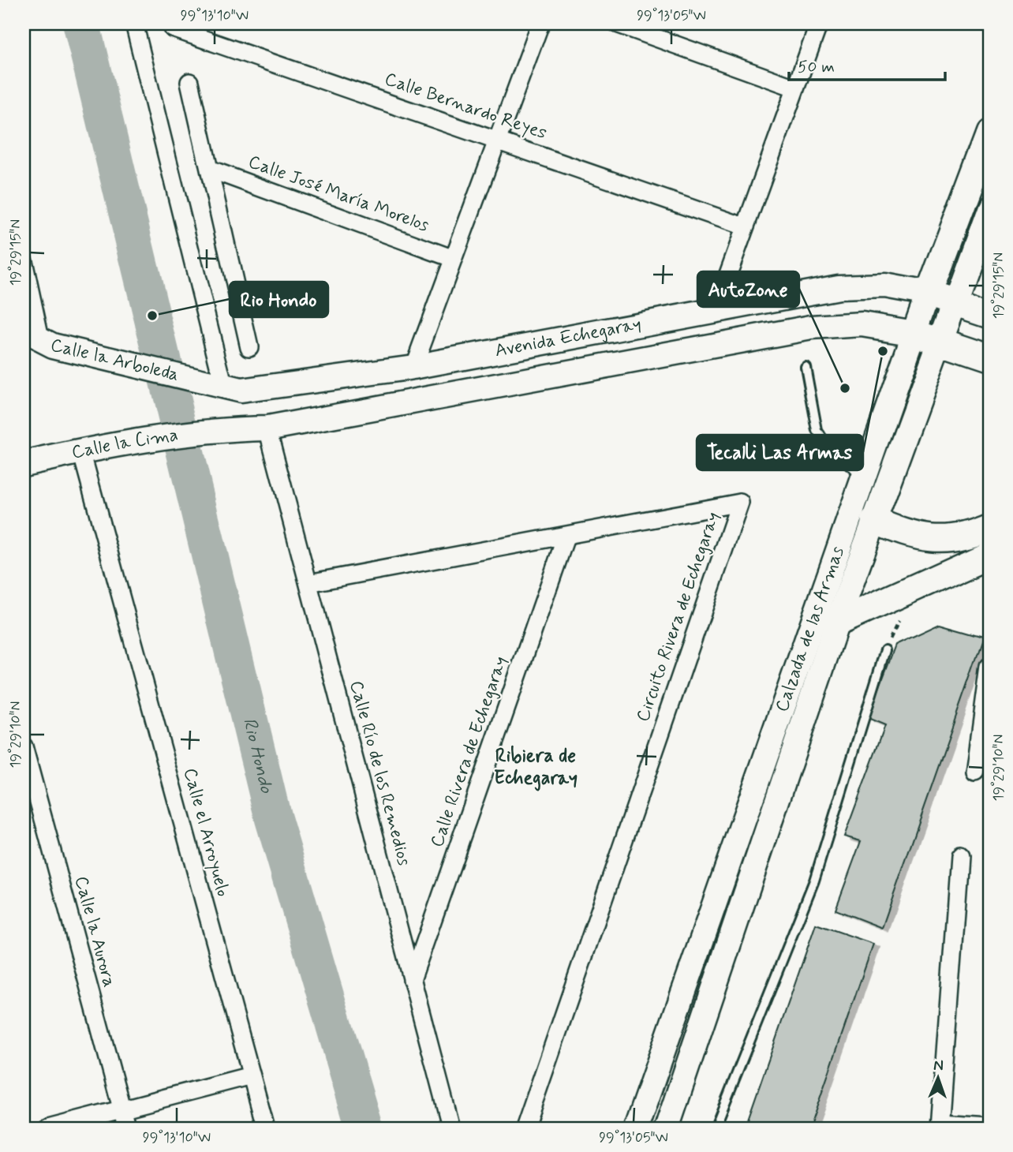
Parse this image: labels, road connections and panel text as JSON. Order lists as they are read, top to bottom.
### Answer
{
  "streets": {
    "main road": [
      "Avenida Echegaray",
      "Calle la Arboleda",
      "Calle la Cima",
      "Calzada de las Armas"
    ],
    "street": [
      "Calle Bernardo Reyes",
      "Calle José María Morelos",
      "Circuito Rivera de Echegaray",
      "Calle Rivera de Echegaray",
      "Calle Río de los Remedios",
      "Calle el Arroyuelo",
      "Calle la Aurora"
    ]
  },
  "crossings": [
    ["Avenida Echegaray", "Calle la Arboleda"],
    ["Avenida Echegaray", "Calle la Cima"],
    ["Avenida Echegaray", "Calzada de las Armas"],
    ["Avenida Echegaray", "Calle Río de los Remedios"],
    ["Calle la Cima", "Calle el Arroyuelo"],
    ["Circuito Rivera de Echegaray", "Calle Rivera de Echegaray"],
    ["Circuito Rivera de Echegaray", "Calle Río de los Remedios"],
    ["Calle Rivera de Echegaray", "Calle Río de los Remedios"]
  ],
  "districts": ["Ribiera de Echegaray"],
  "water": ["Rio Hondo"],
  "places": ["Rio Hondo", "Tecalli Las Armas", "AutoZone"],
  "scale_bar": "50 m",
  "north": "top",
  "coordinates": [
    "99°13'10\"W",
    "99°13'05\"W",
    "19°29'15\"N",
    "19°29'10\"N"
  ]
}
